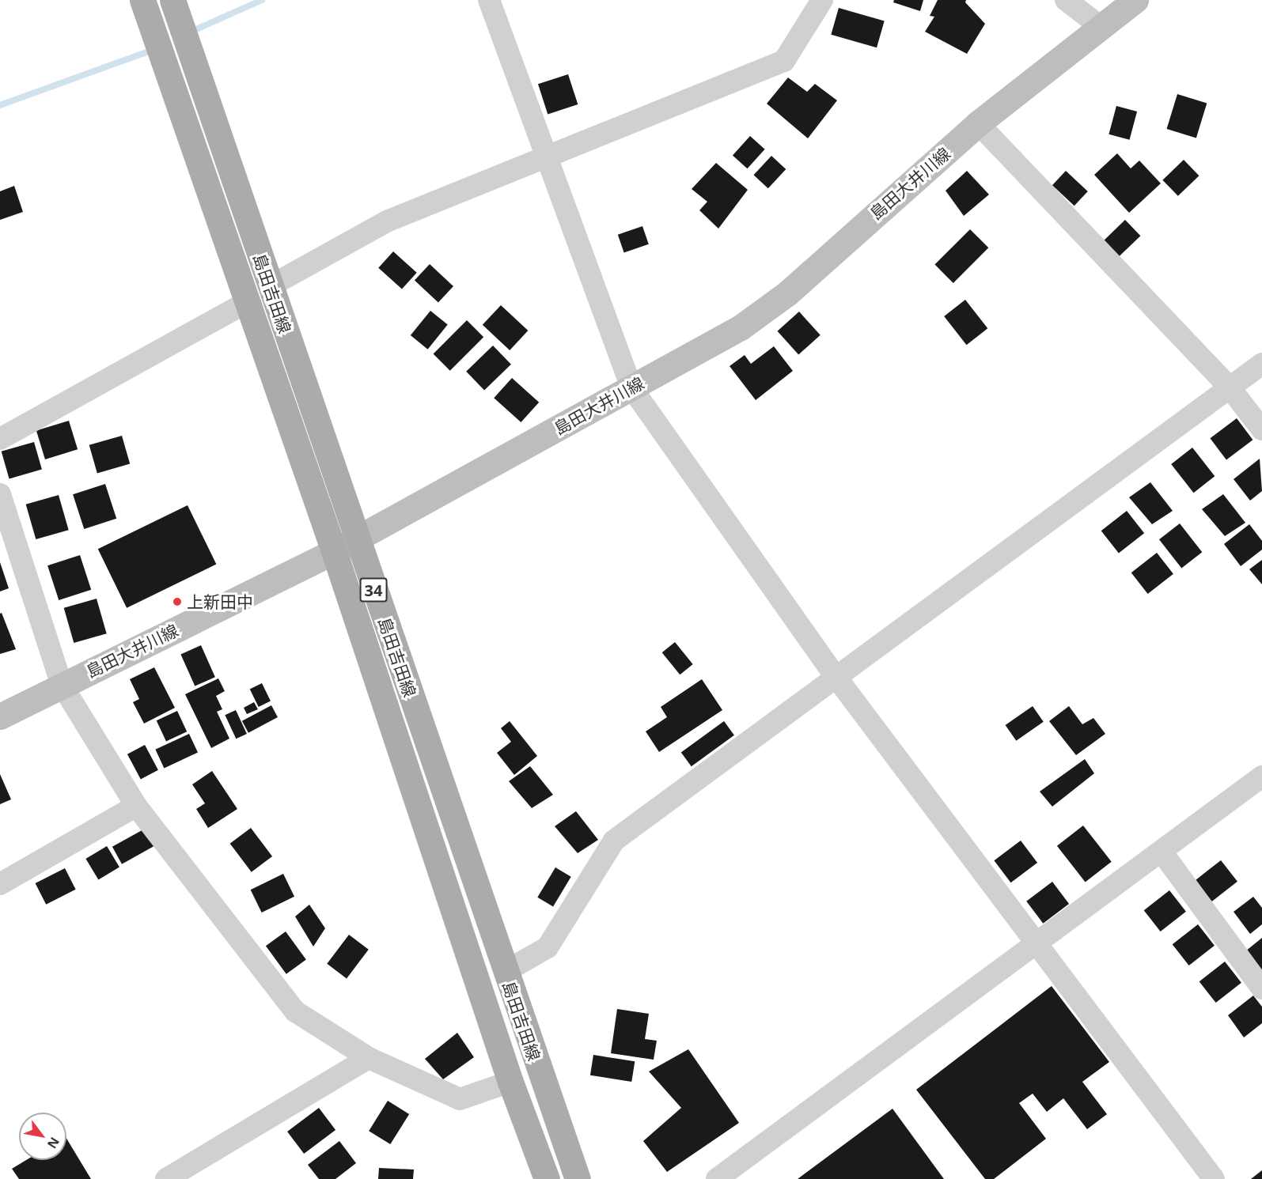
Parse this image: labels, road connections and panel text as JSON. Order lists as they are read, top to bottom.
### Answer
{
  "streets": {
    "main road": ["島田大井川線", "島田吉田線", "34"]
  },
  "crossings": [
    ["島田大井川線", "島田吉田線"]
  ],
  "places": ["上新田中"],
  "north": "bottom right"
}
